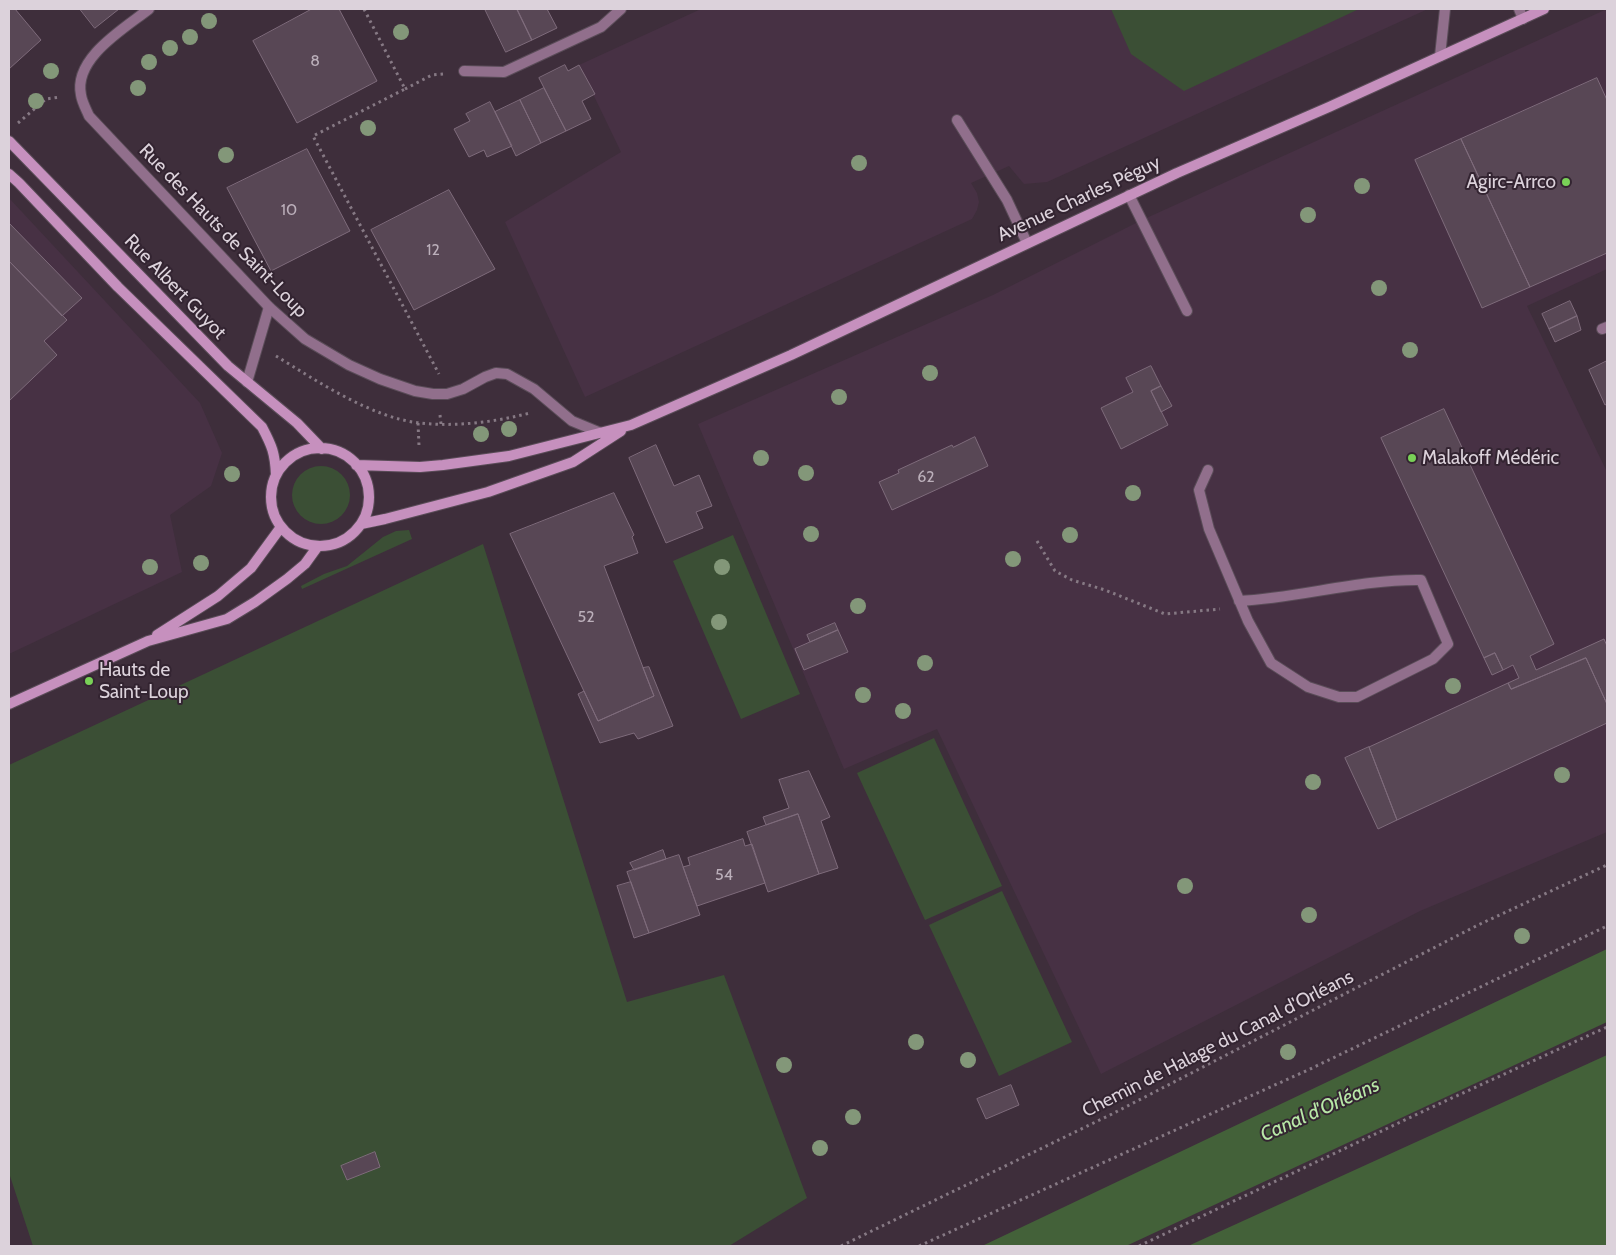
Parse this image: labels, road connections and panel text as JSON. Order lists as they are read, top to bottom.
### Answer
{
  "streets": {
    "main road": ["Avenue Charles Péguy", "Rue Albert Guyot"],
    "street": ["Rue des Hauts de Saint-Loup"],
    "path": ["Chemin de Halage du Canal d'Orléans"]
  },
  "crossings": [
    ["Avenue Charles Péguy", "Rue des Hauts de Saint-Loup"],
    ["Avenue Charles Péguy", "Rue Albert Guyot"]
  ],
  "water": ["Canal d'Orléans"],
  "places": ["Agirc-Arrco", "Malakoff Médéric", "Hauts de Saint-Loup"],
  "house_numbers": [
    "8",
    "10",
    "12",
    "62",
    "52",
    "54"
  ]
}
